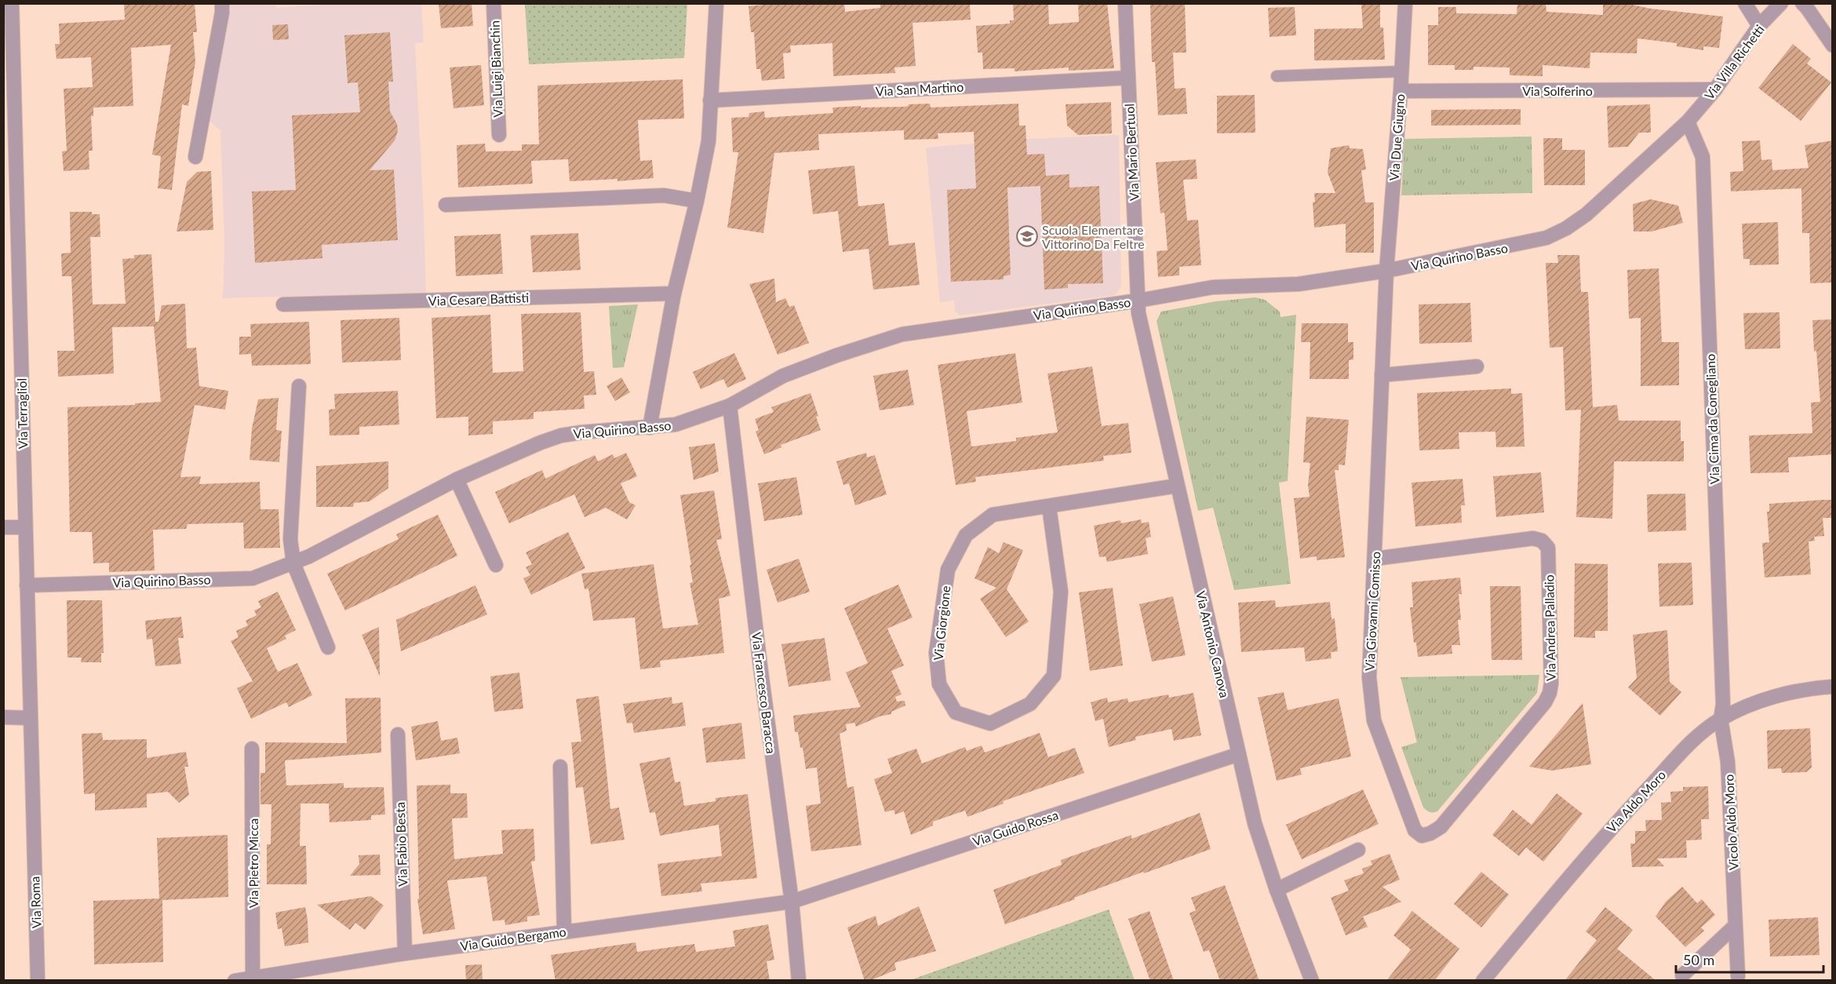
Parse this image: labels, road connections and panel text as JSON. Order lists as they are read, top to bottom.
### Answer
{
  "streets": {
    "street": [
      "Via Villa Richetti",
      "Via Luigi Bianchin",
      "Via San Martino",
      "Via Solferino",
      "Via Due Giugno",
      "Via Mario Bertuol",
      "Via Quirino Basso",
      "Via Cesare Battisti",
      "Via Terragliol",
      "Via Cima da Conegliano",
      "Via Giovanni Comisso",
      "Via Giorgione",
      "Via Andrea Palladio",
      "Via Antonio Canova",
      "Via Francesco Baracca",
      "Via Aldo Moro",
      "Vicolo Aldo Moro",
      "Via Guido Rossa",
      "Via Fabio Besta",
      "Via Pietro Micca",
      "Via Roma",
      "Via Guido Bergamo"
    ]
  },
  "crossings": [
    ["Via Villa Richetti", "Via Solferino"],
    ["Via Villa Richetti", "Via Quirino Basso"],
    ["Via Villa Richetti", "Via Cima da Conegliano"],
    ["Via San Martino", "Via Mario Bertuol"],
    ["Via Solferino", "Via Due Giugno"],
    ["Via Due Giugno", "Via Quirino Basso"],
    ["Via Due Giugno", "Via Giovanni Comisso"],
    ["Via Mario Bertuol", "Via Quirino Basso"],
    ["Via Mario Bertuol", "Via Antonio Canova"],
    ["Via Quirino Basso", "Via Terragliol"],
    ["Via Quirino Basso", "Via Cima da Conegliano"],
    ["Via Quirino Basso", "Via Giovanni Comisso"],
    ["Via Quirino Basso", "Via Antonio Canova"],
    ["Via Quirino Basso", "Via Francesco Baracca"],
    ["Via Terragliol", "Via Roma"],
    ["Via Cima da Conegliano", "Via Aldo Moro"],
    ["Via Cima da Conegliano", "Vicolo Aldo Moro"],
    ["Via Giovanni Comisso", "Via Andrea Palladio"],
    ["Via Giorgione", "Via Antonio Canova"],
    ["Via Antonio Canova", "Via Guido Rossa"],
    ["Via Francesco Baracca", "Via Guido Rossa"],
    ["Via Francesco Baracca", "Via Guido Bergamo"],
    ["Via Aldo Moro", "Vicolo Aldo Moro"],
    ["Via Guido Rossa", "Via Guido Bergamo"],
    ["Via Fabio Besta", "Via Guido Bergamo"],
    ["Via Pietro Micca", "Via Guido Bergamo"]
  ],
  "places": {
    "school or university": ["Scuola Elementare Vittorino Da Feltre"]
  },
  "scale_bar": "50 m"
}
